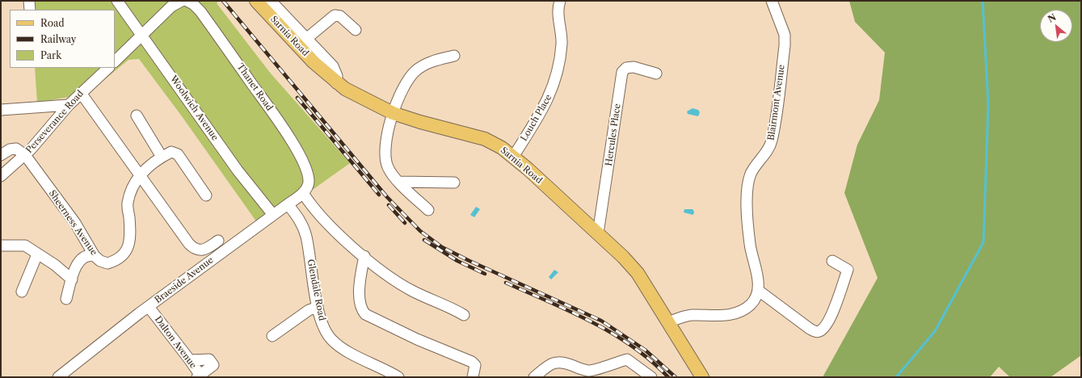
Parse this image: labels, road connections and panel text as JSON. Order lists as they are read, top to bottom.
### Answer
{
  "streets": {
    "main road": ["Sarnia Road"],
    "street": [
      "Thanet Road",
      "Blairmont Avenue",
      "Woolwich Avenue",
      "Louch Place",
      "Perseverance Road",
      "Hercules Place",
      "Sheerness Avenue",
      "Braeside Avenue",
      "Glendale Road",
      "Dalton Avenue"
    ]
  },
  "crossings": [
    ["Sarnia Road", "Louch Place"],
    ["Sarnia Road", "Hercules Place"],
    ["Thanet Road", "Braeside Avenue"],
    ["Woolwich Avenue", "Braeside Avenue"],
    ["Perseverance Road", "Sheerness Avenue"],
    ["Braeside Avenue", "Glendale Road"],
    ["Braeside Avenue", "Dalton Avenue"]
  ],
  "legend": ["Road", "Railway", "Park"],
  "north": "top left"
}
